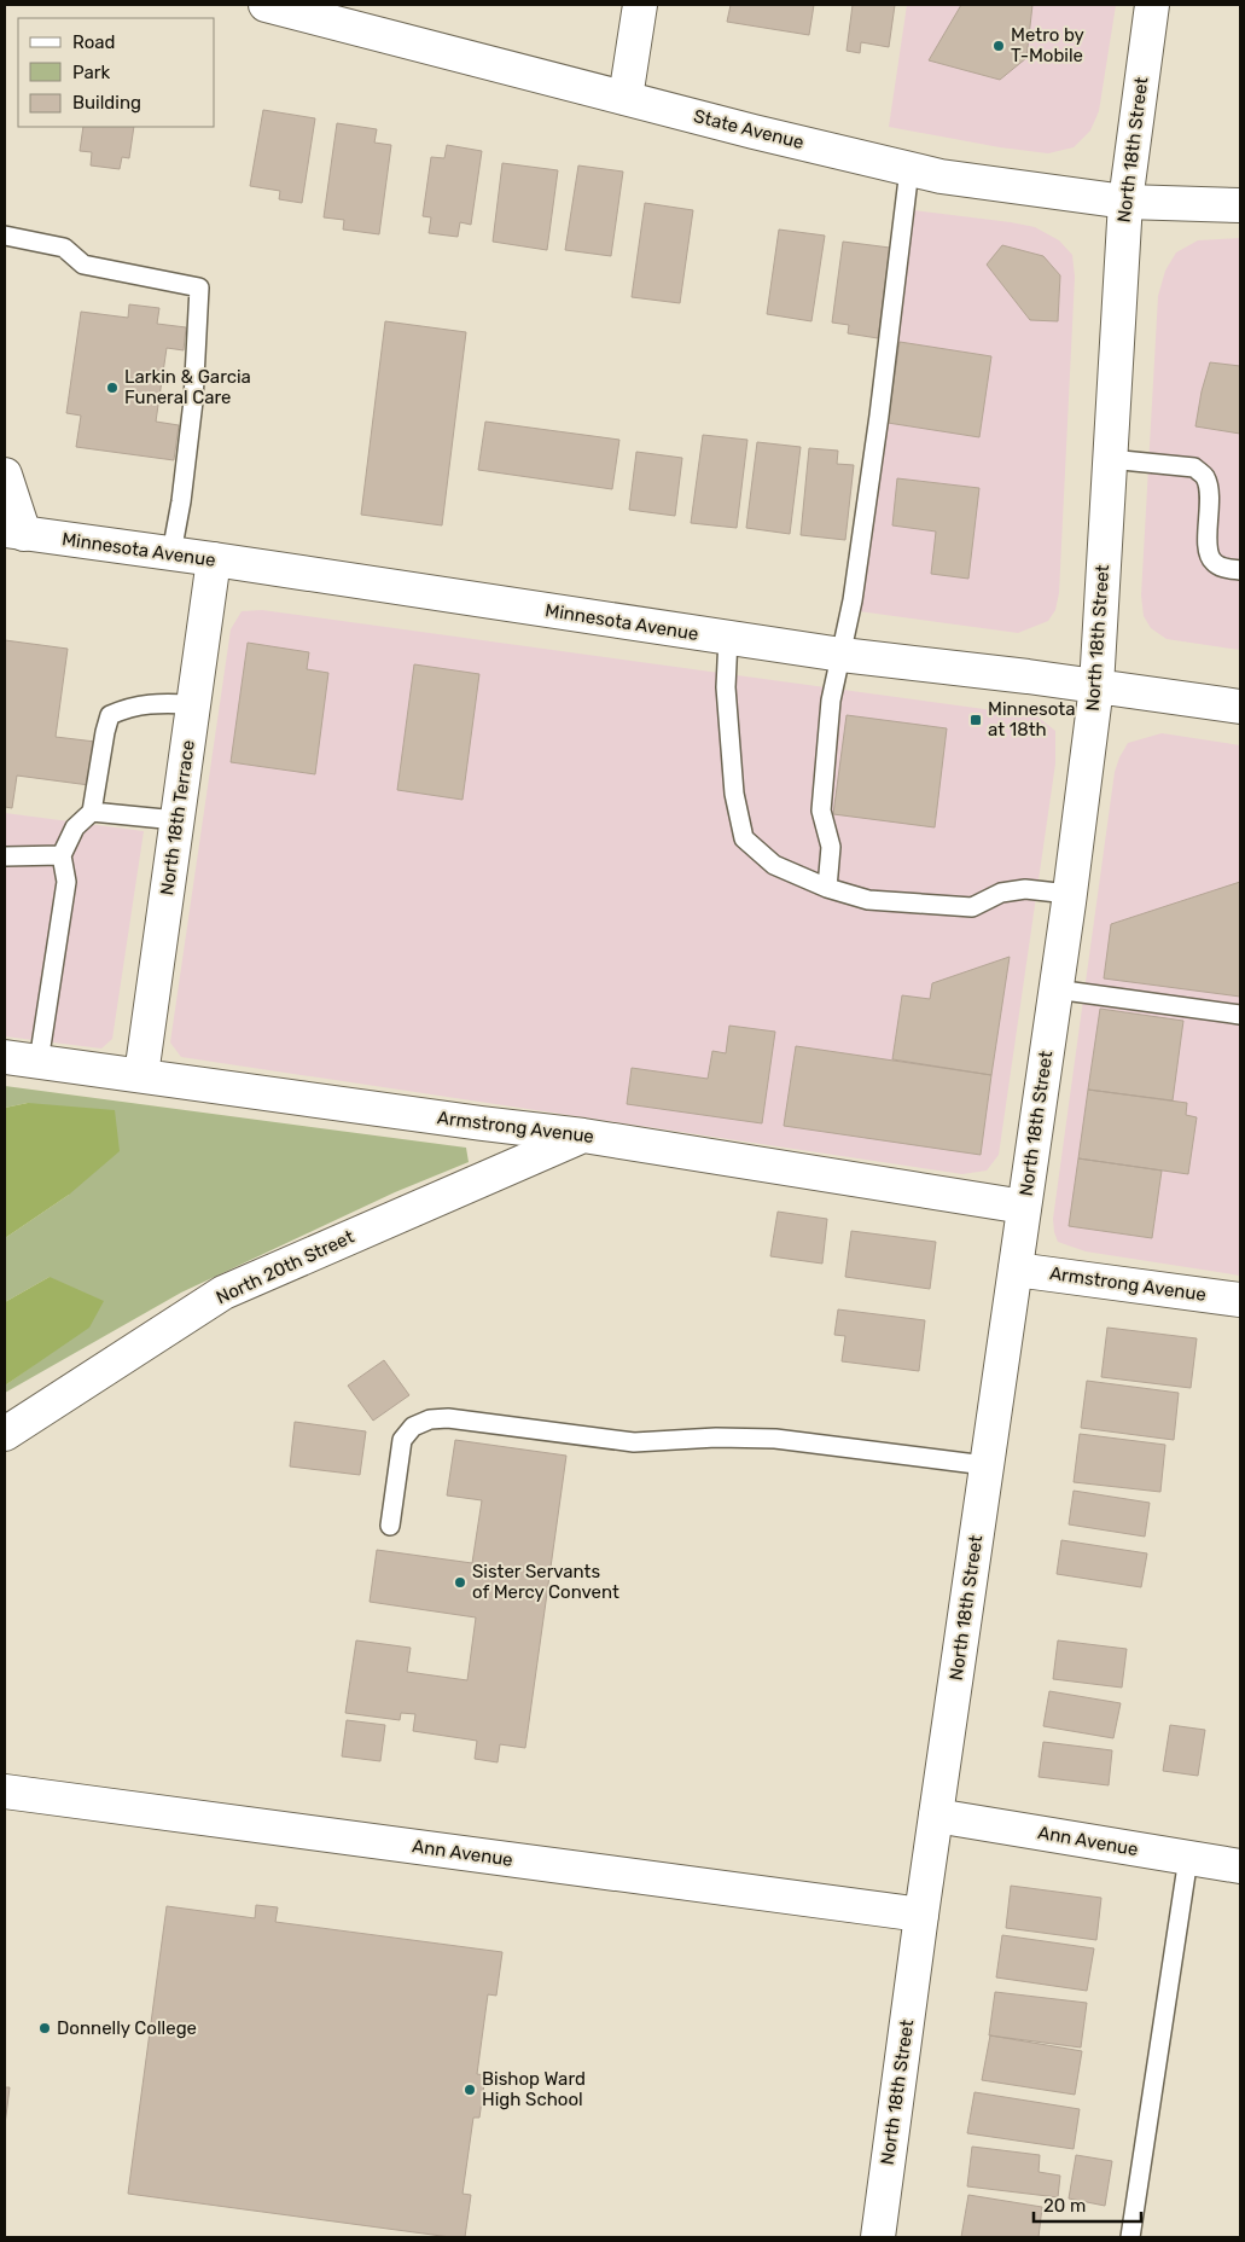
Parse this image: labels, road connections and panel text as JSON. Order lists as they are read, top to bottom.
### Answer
{
  "streets": {
    "main road": [
      "State Avenue",
      "North 18th Street",
      "Minnesota Avenue",
      "North 18th Terrace",
      "Armstrong Avenue",
      "North 20th Street",
      "Ann Avenue"
    ]
  },
  "crossings": [
    ["State Avenue", "North 18th Street"],
    ["North 18th Street", "Minnesota Avenue"],
    ["North 18th Street", "Armstrong Avenue"],
    ["North 18th Street", "Ann Avenue"],
    ["Minnesota Avenue", "North 18th Terrace"],
    ["North 18th Terrace", "Armstrong Avenue"],
    ["Armstrong Avenue", "North 20th Street"]
  ],
  "places": {
    "other": [
      "Metro by T-Mobile",
      "Larkin & Garcia Funeral Care",
      "Sister Servants of Mercy Convent",
      "Donnelly College",
      "Bishop Ward High School"
    ],
    "transit": ["Minnesota at 18th"]
  },
  "legend": ["Road", "Park", "Building"],
  "scale_bar": "20 m"
}
